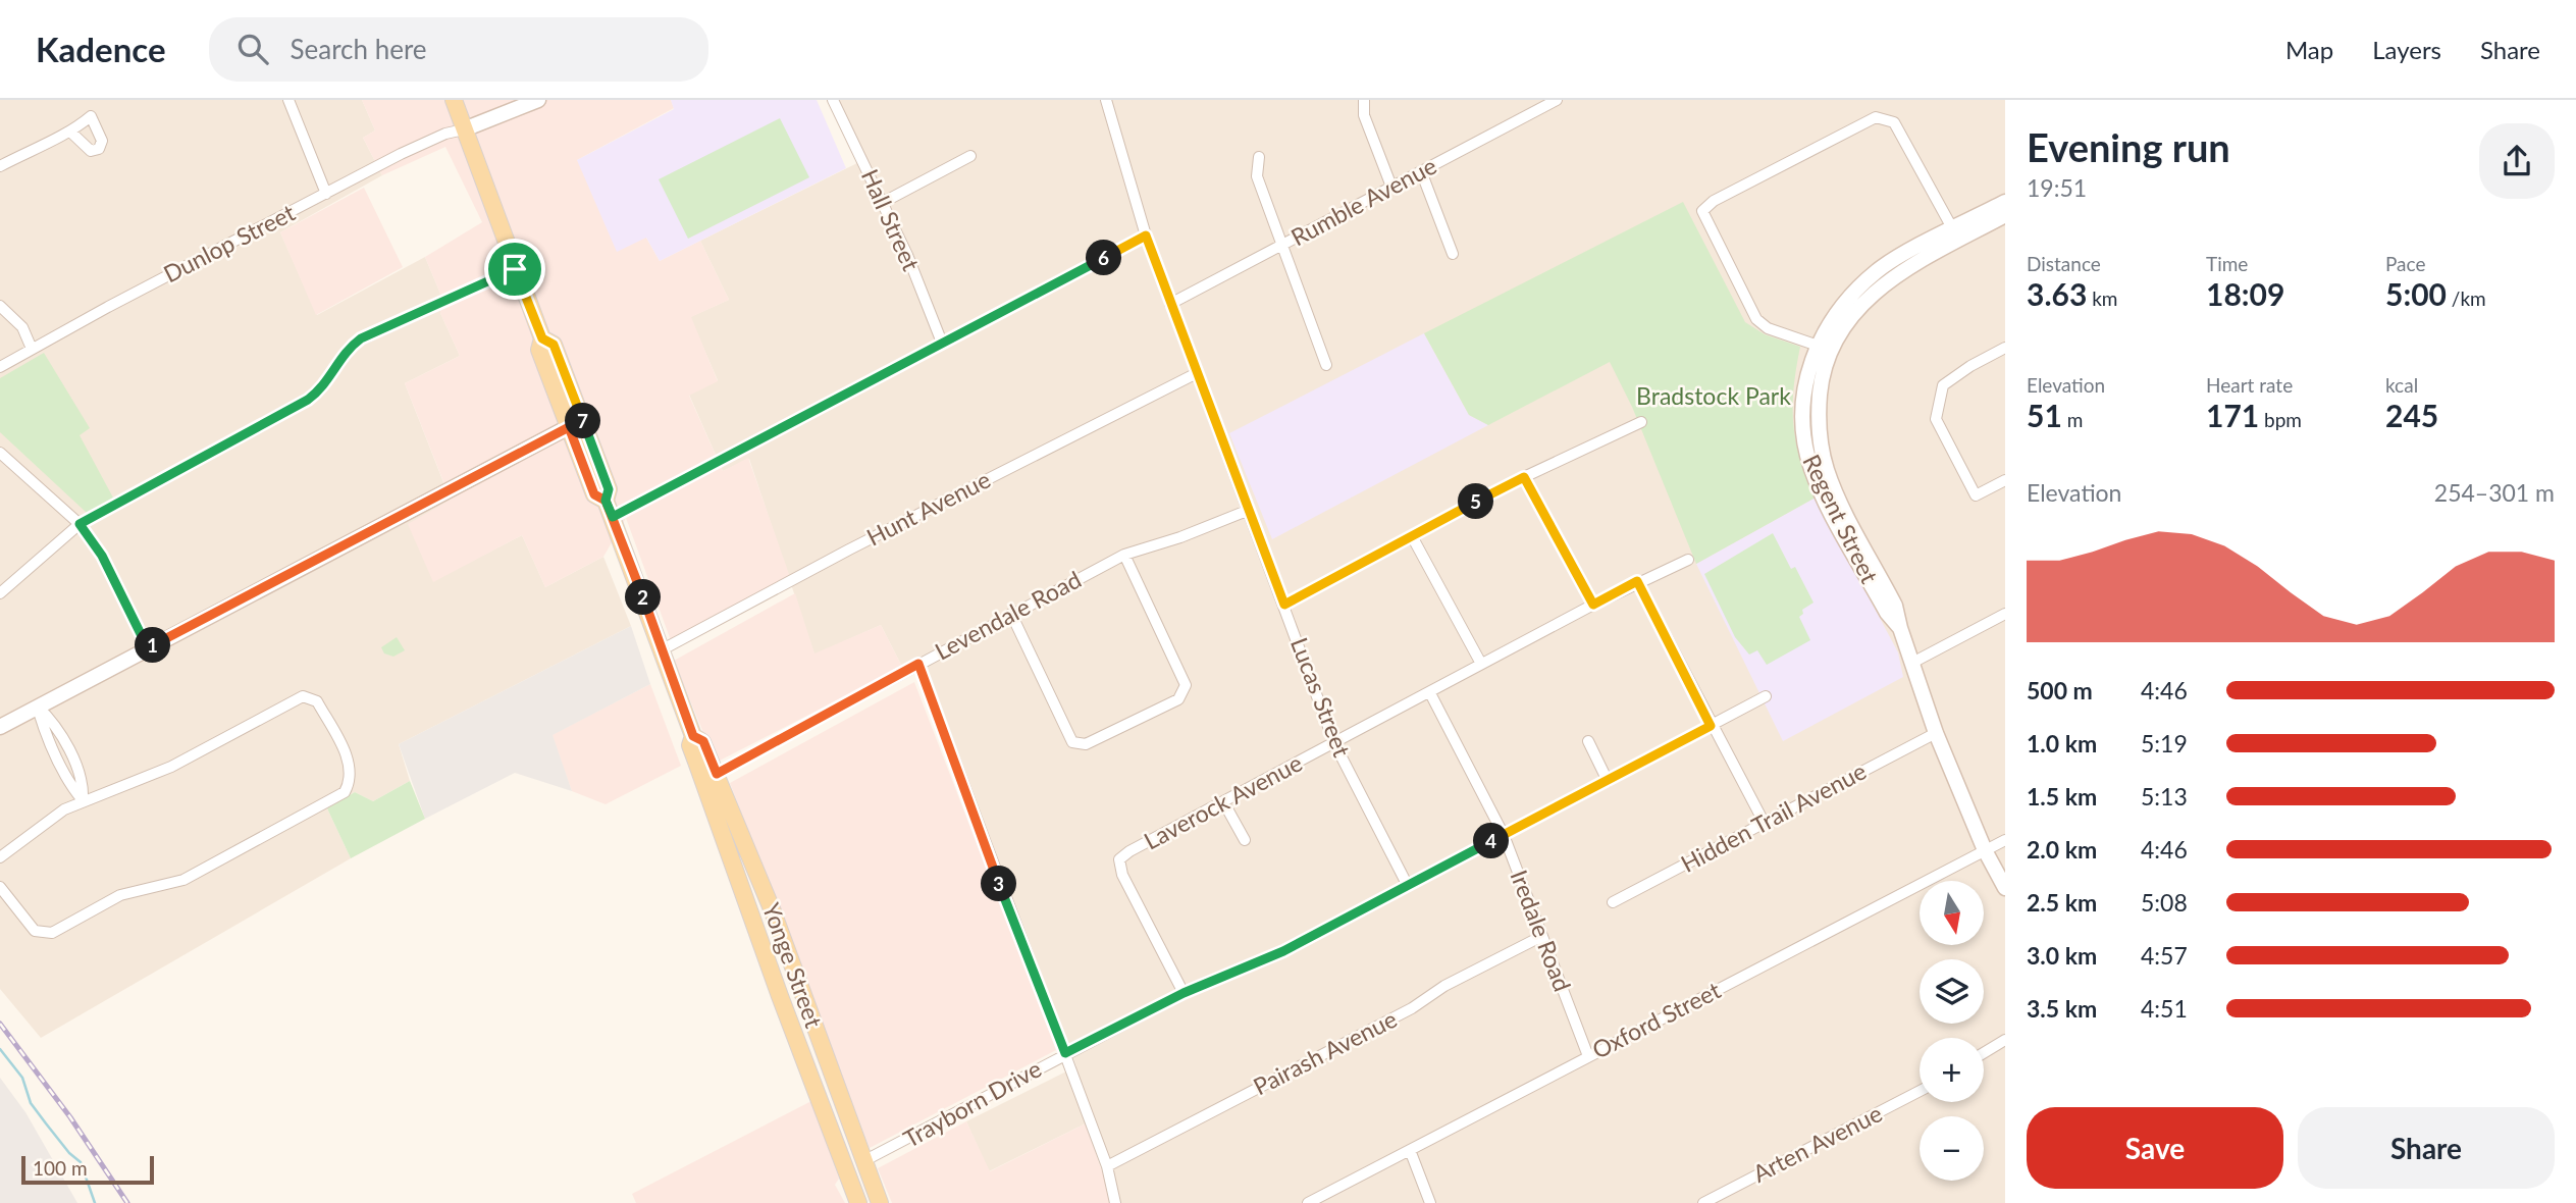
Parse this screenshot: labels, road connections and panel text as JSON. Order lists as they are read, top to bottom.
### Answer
{
  "streets": {
    "main road": ["Yonge Street"],
    "street": [
      "Rumble Avenue",
      "Hall Street",
      "Dunlop Street",
      "Hunt Avenue",
      "Regent Street",
      "Levendale Road",
      "Lucas Street",
      "Laverock Avenue",
      "Hidden Trail Avenue",
      "Iredale Road",
      "Oxford Street",
      "Pairash Avenue",
      "Trayborn Drive",
      "Arten Avenue"
    ]
  },
  "crossings": [
    ["Rumble Avenue", "Lucas Street"],
    ["Dunlop Street", "Yonge Street"],
    ["Hunt Avenue", "Lucas Street"],
    ["Hunt Avenue", "Yonge Street"],
    ["Regent Street", "Hidden Trail Avenue"],
    ["Regent Street", "Oxford Street"],
    ["Levendale Road", "Lucas Street"],
    ["Levendale Road", "Yonge Street"],
    ["Lucas Street", "Laverock Avenue"],
    ["Lucas Street", "Trayborn Drive"],
    ["Laverock Avenue", "Iredale Road"],
    ["Laverock Avenue", "Trayborn Drive"],
    ["Iredale Road", "Oxford Street"],
    ["Iredale Road", "Pairash Avenue"],
    ["Iredale Road", "Trayborn Drive"],
    ["Yonge Street", "Trayborn Drive"]
  ],
  "parks": ["Bradstock Park"],
  "scale_bar": "100 m",
  "north": "bottom",
  "page": {
    "header": "Kadence",
    "search": "Search here",
    "nav": ["Map", "Layers", "Share"],
    "heading": ["Evening run", "19:51"],
    "stats": [
      ["Distance", "3.63 km"],
      ["Time", "18:09"],
      ["Pace", "5:00 /km"],
      ["Elevation", "51 m"],
      ["Heart rate", "171 bpm"],
      ["kcal", "245"]
    ],
    "pins": [
      "6",
      "7",
      "5",
      "2",
      "1",
      "4",
      "3"
    ],
    "chart": ["Elevation", "254–301 m"],
    "list": [
      {
        "name": "500 m",
        "note": "4:46"
      },
      {
        "name": "1.0 km",
        "note": "5:19"
      },
      {
        "name": "1.5 km",
        "note": "5:13"
      },
      {
        "name": "2.0 km",
        "note": "4:46"
      },
      {
        "name": "2.5 km",
        "note": "5:08"
      },
      {
        "name": "3.0 km",
        "note": "4:57"
      },
      {
        "name": "3.5 km",
        "note": "4:51"
      }
    ],
    "map_buttons": ["+", "−"],
    "buttons": ["Save", "Share"],
    "scale": "100 m"
  }
}
